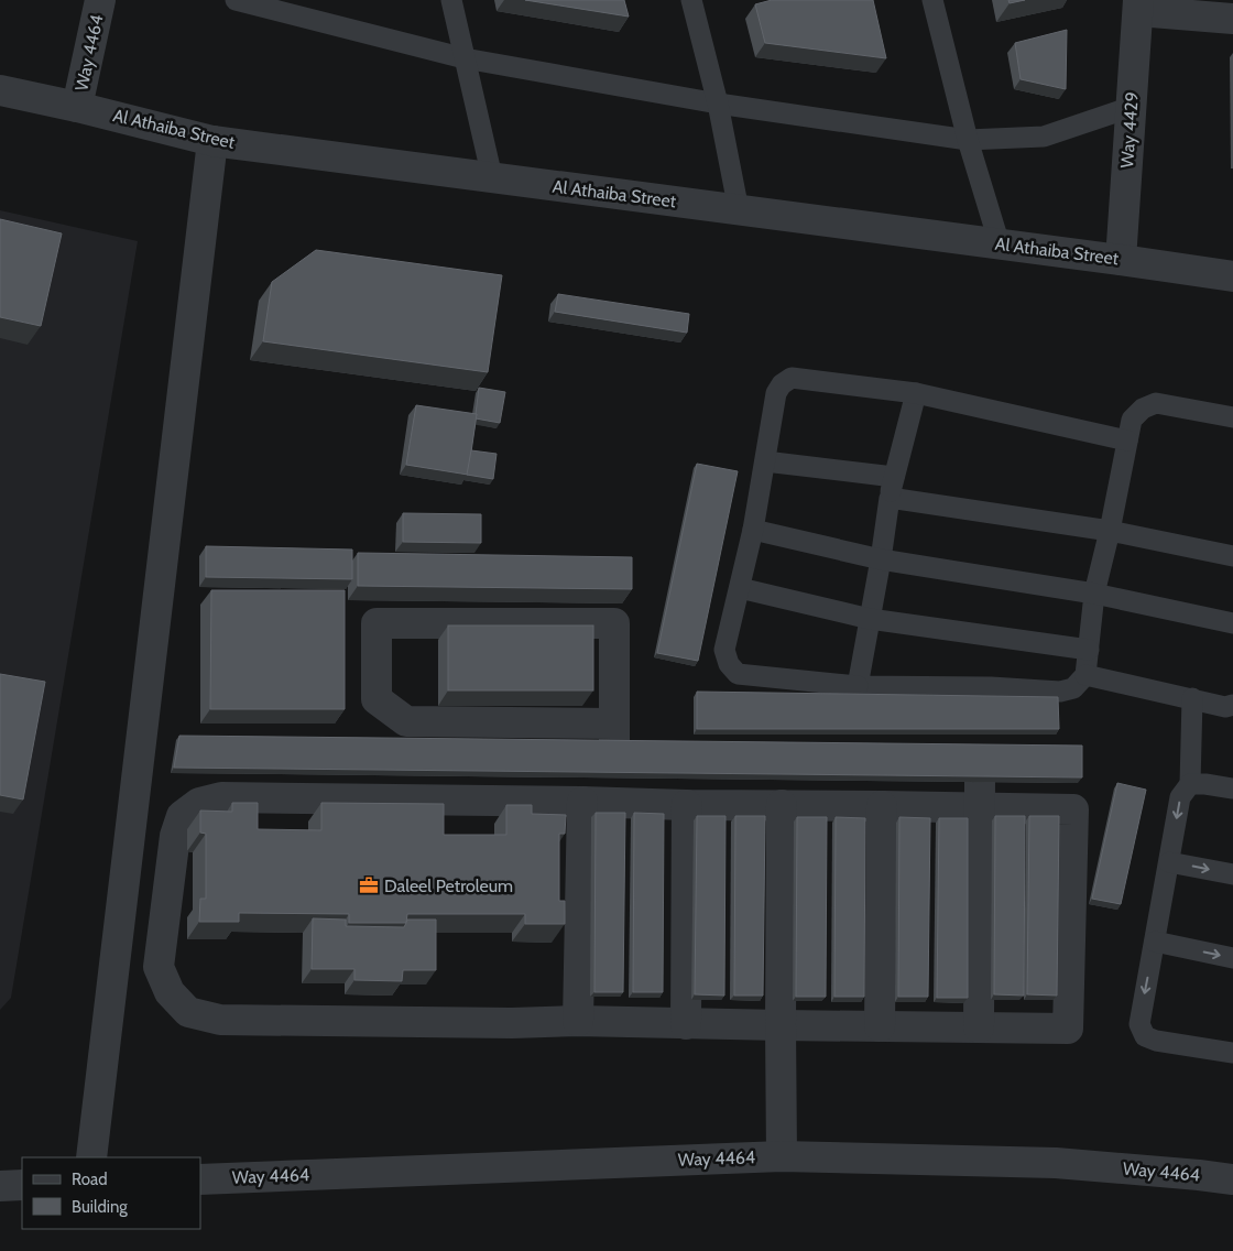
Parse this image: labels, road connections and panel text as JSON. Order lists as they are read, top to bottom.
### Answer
{
  "streets": {
    "street": ["Way 4464", "Al Athaiba Street", "Way 4429"]
  },
  "crossings": [
    ["Way 4464", "Al Athaiba Street"],
    ["Al Athaiba Street", "Way 4429"]
  ],
  "places": {
    "office": ["Daleel Petroleum"]
  },
  "legend": ["Road", "Building"]
}
